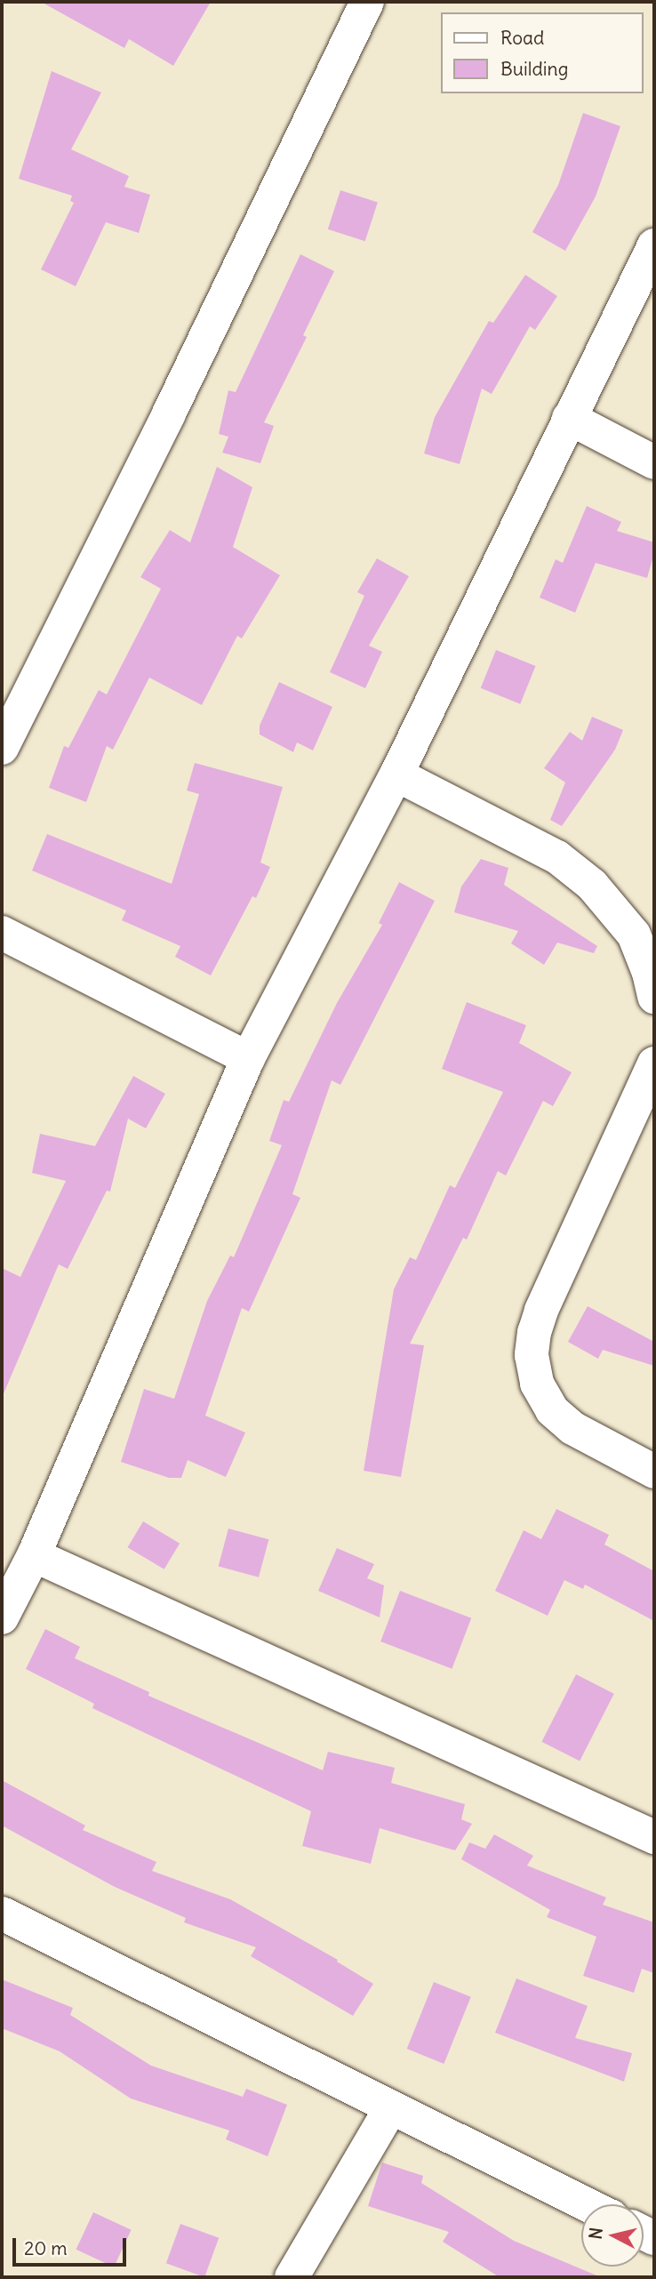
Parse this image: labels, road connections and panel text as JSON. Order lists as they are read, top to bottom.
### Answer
{
  "legend": ["Road", "Building"],
  "scale_bar": "20 m",
  "north": "left"
}
